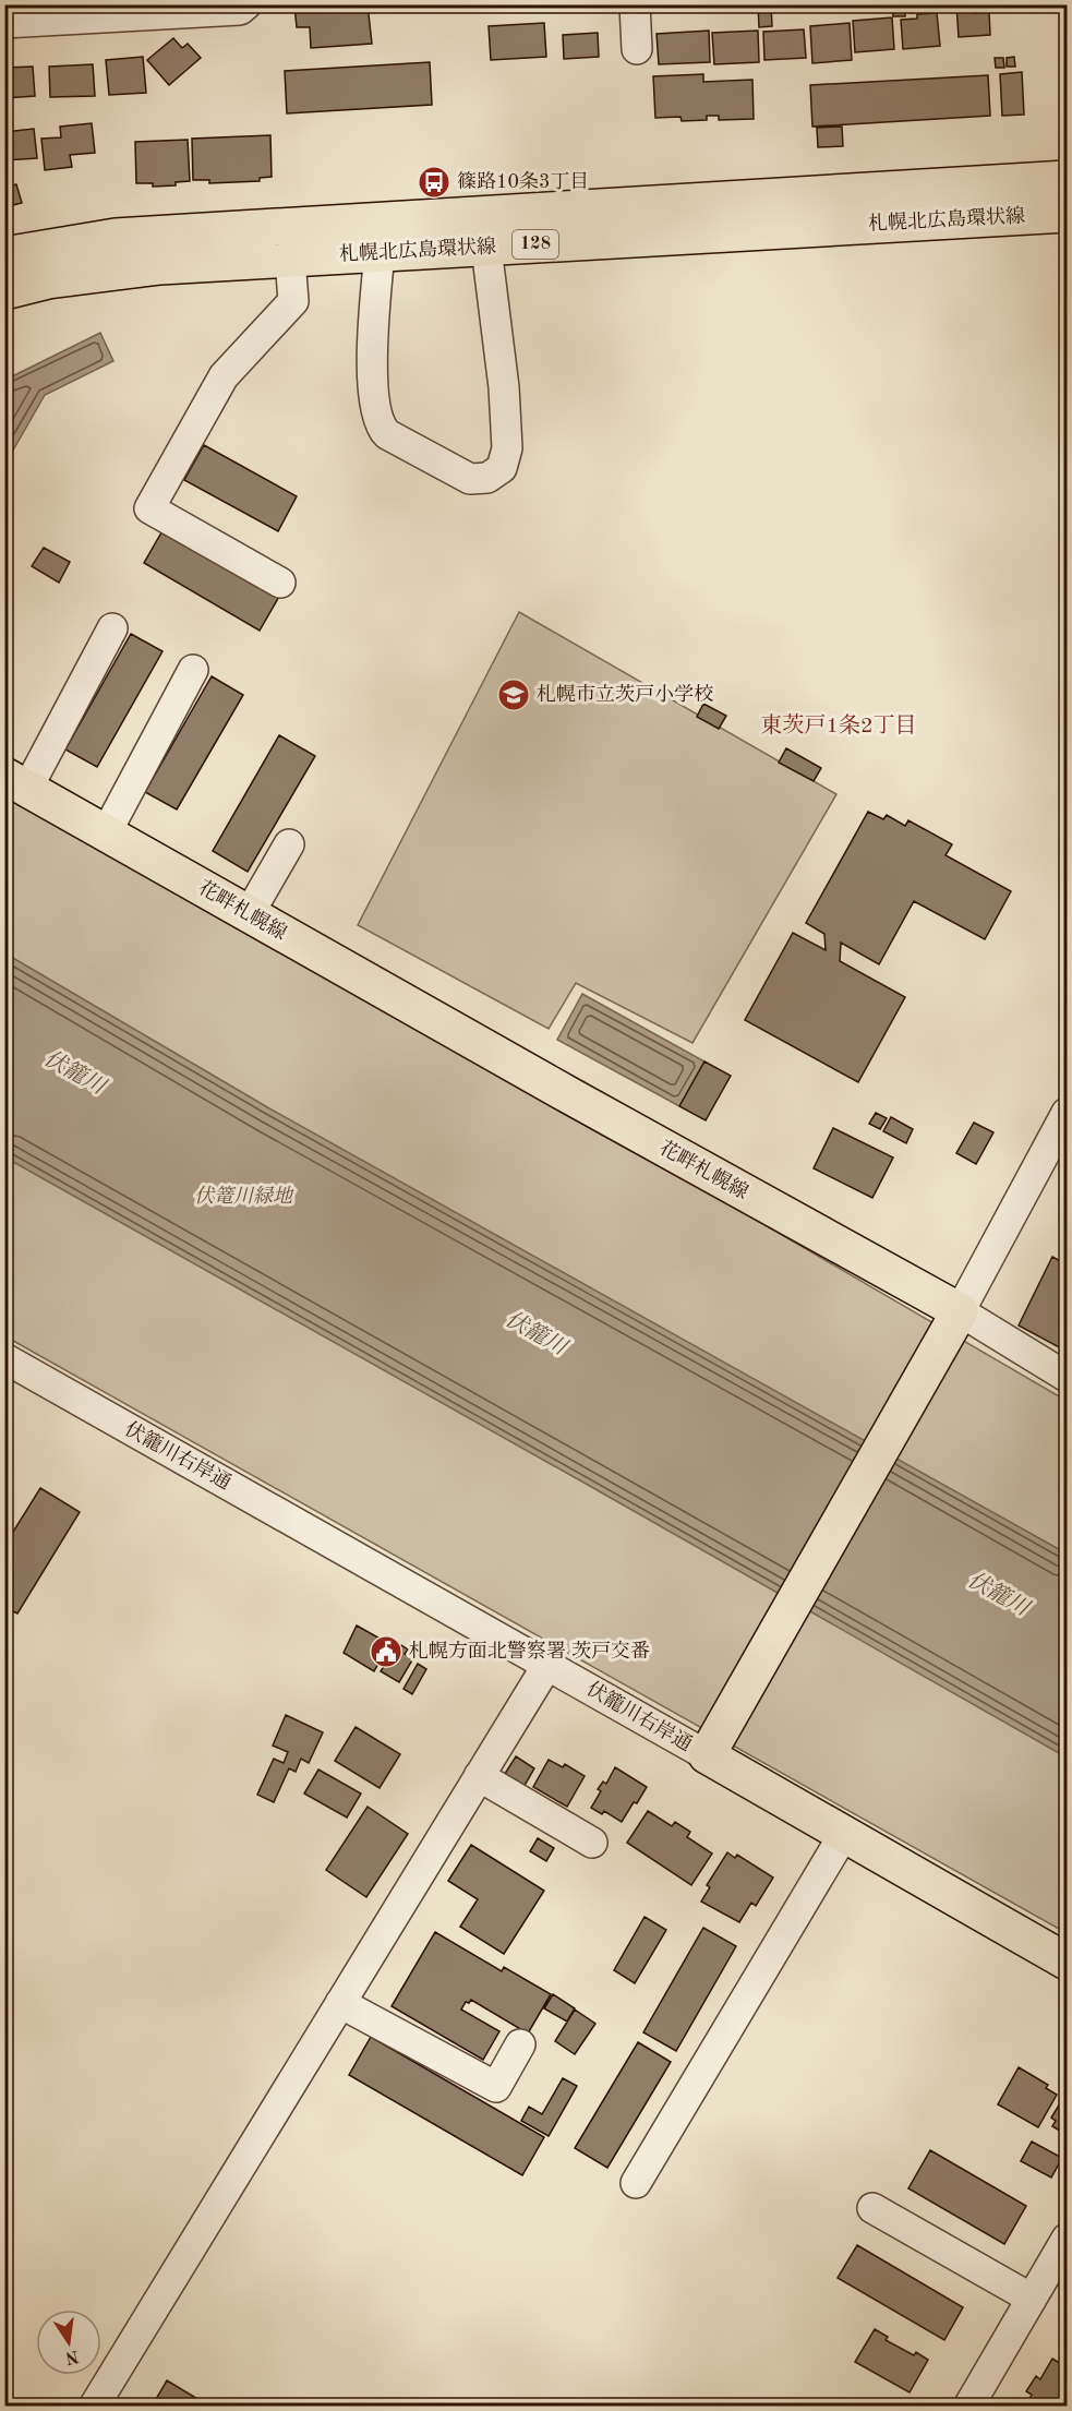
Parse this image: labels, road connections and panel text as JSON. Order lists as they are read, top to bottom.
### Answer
{
  "streets": {
    "main road": [
      "札幌北広島環状線",
      "128",
      "花畔札幌線",
      "伏籠川右岸通"
    ]
  },
  "districts": ["東茨戸1条2丁目"],
  "water": ["伏籠川"],
  "parks": ["伏篭川緑地"],
  "places": {
    "bus stop": ["篠路10条3丁目"],
    "school or university": ["札幌市立茨戸小学校"],
    "public building": ["札幌方面北警察署 茨戸交番"]
  },
  "north": "bottom"
}
